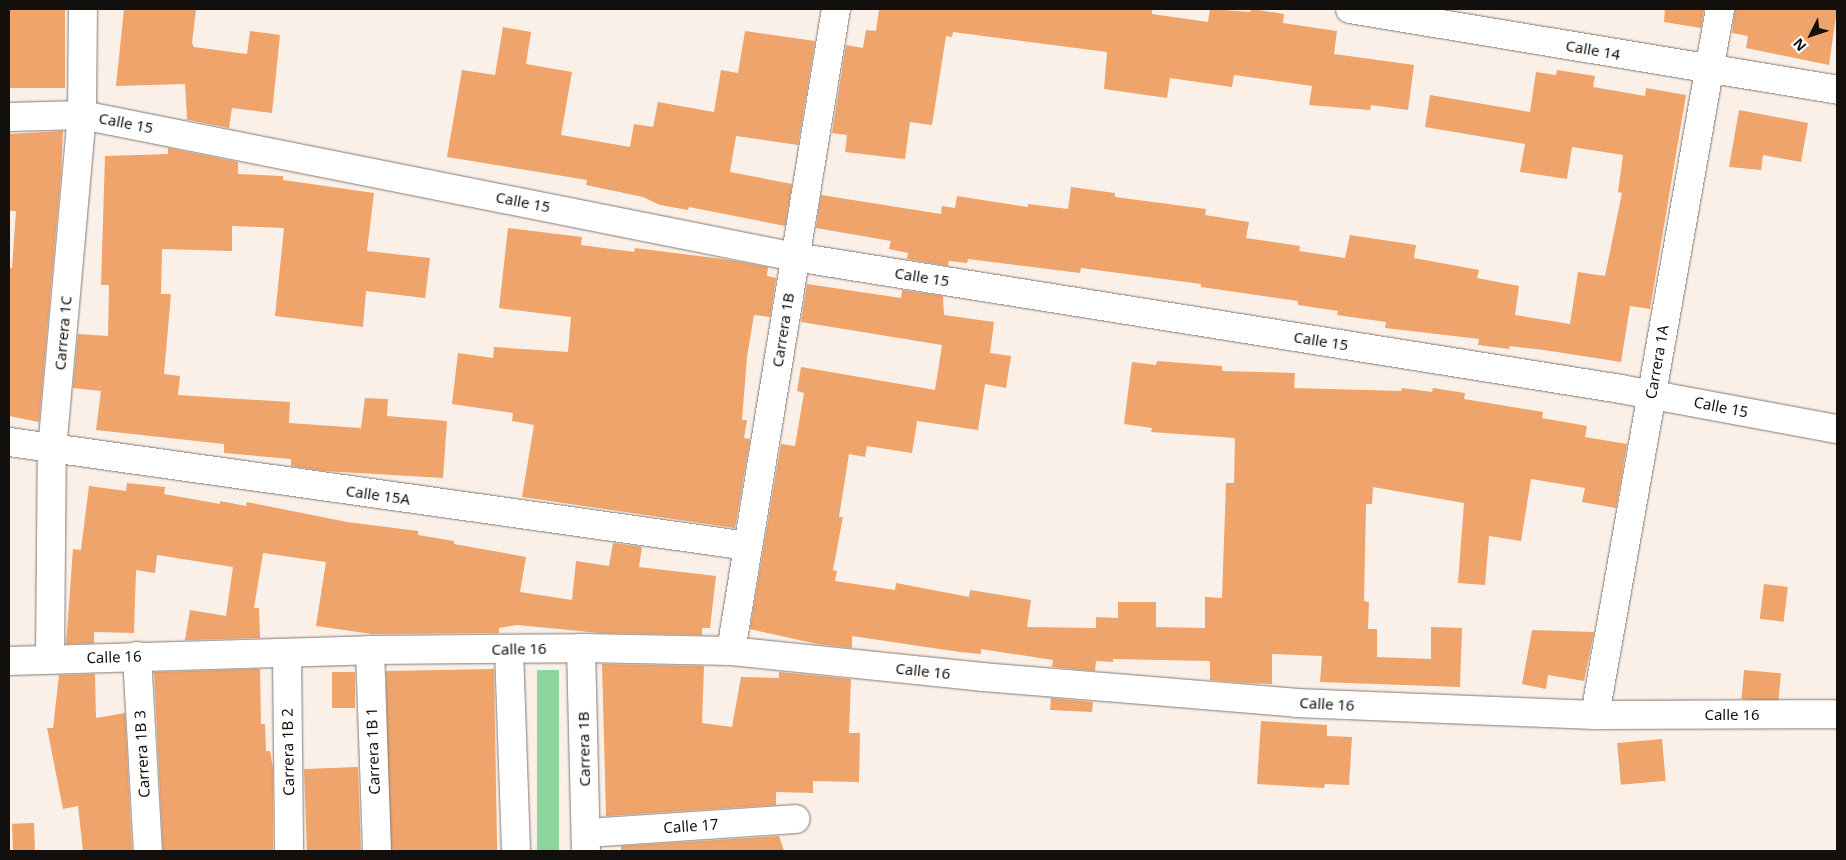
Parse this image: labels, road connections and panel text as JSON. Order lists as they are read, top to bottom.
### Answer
{
  "streets": {
    "street": [
      "Calle 14",
      "Calle 15",
      "Carrera 1B",
      "Carrera 1C",
      "Carrera 1A",
      "Calle 15A",
      "Calle 16",
      "Carrera 1B 1",
      "Carrera 1B 2",
      "Carrera 1B 3",
      "Calle 17"
    ]
  },
  "crossings": [
    ["Calle 14", "Carrera 1A"],
    ["Calle 15", "Carrera 1B"],
    ["Calle 15", "Carrera 1C"],
    ["Calle 15", "Carrera 1A"],
    ["Carrera 1B", "Calle 15A"],
    ["Carrera 1B", "Calle 16"],
    ["Carrera 1B", "Calle 17"],
    ["Carrera 1C", "Calle 15A"],
    ["Carrera 1C", "Calle 16"],
    ["Carrera 1A", "Calle 16"],
    ["Calle 16", "Carrera 1B 1"],
    ["Calle 16", "Carrera 1B 2"],
    ["Calle 16", "Carrera 1B 3"]
  ],
  "north": "bottom left"
}
